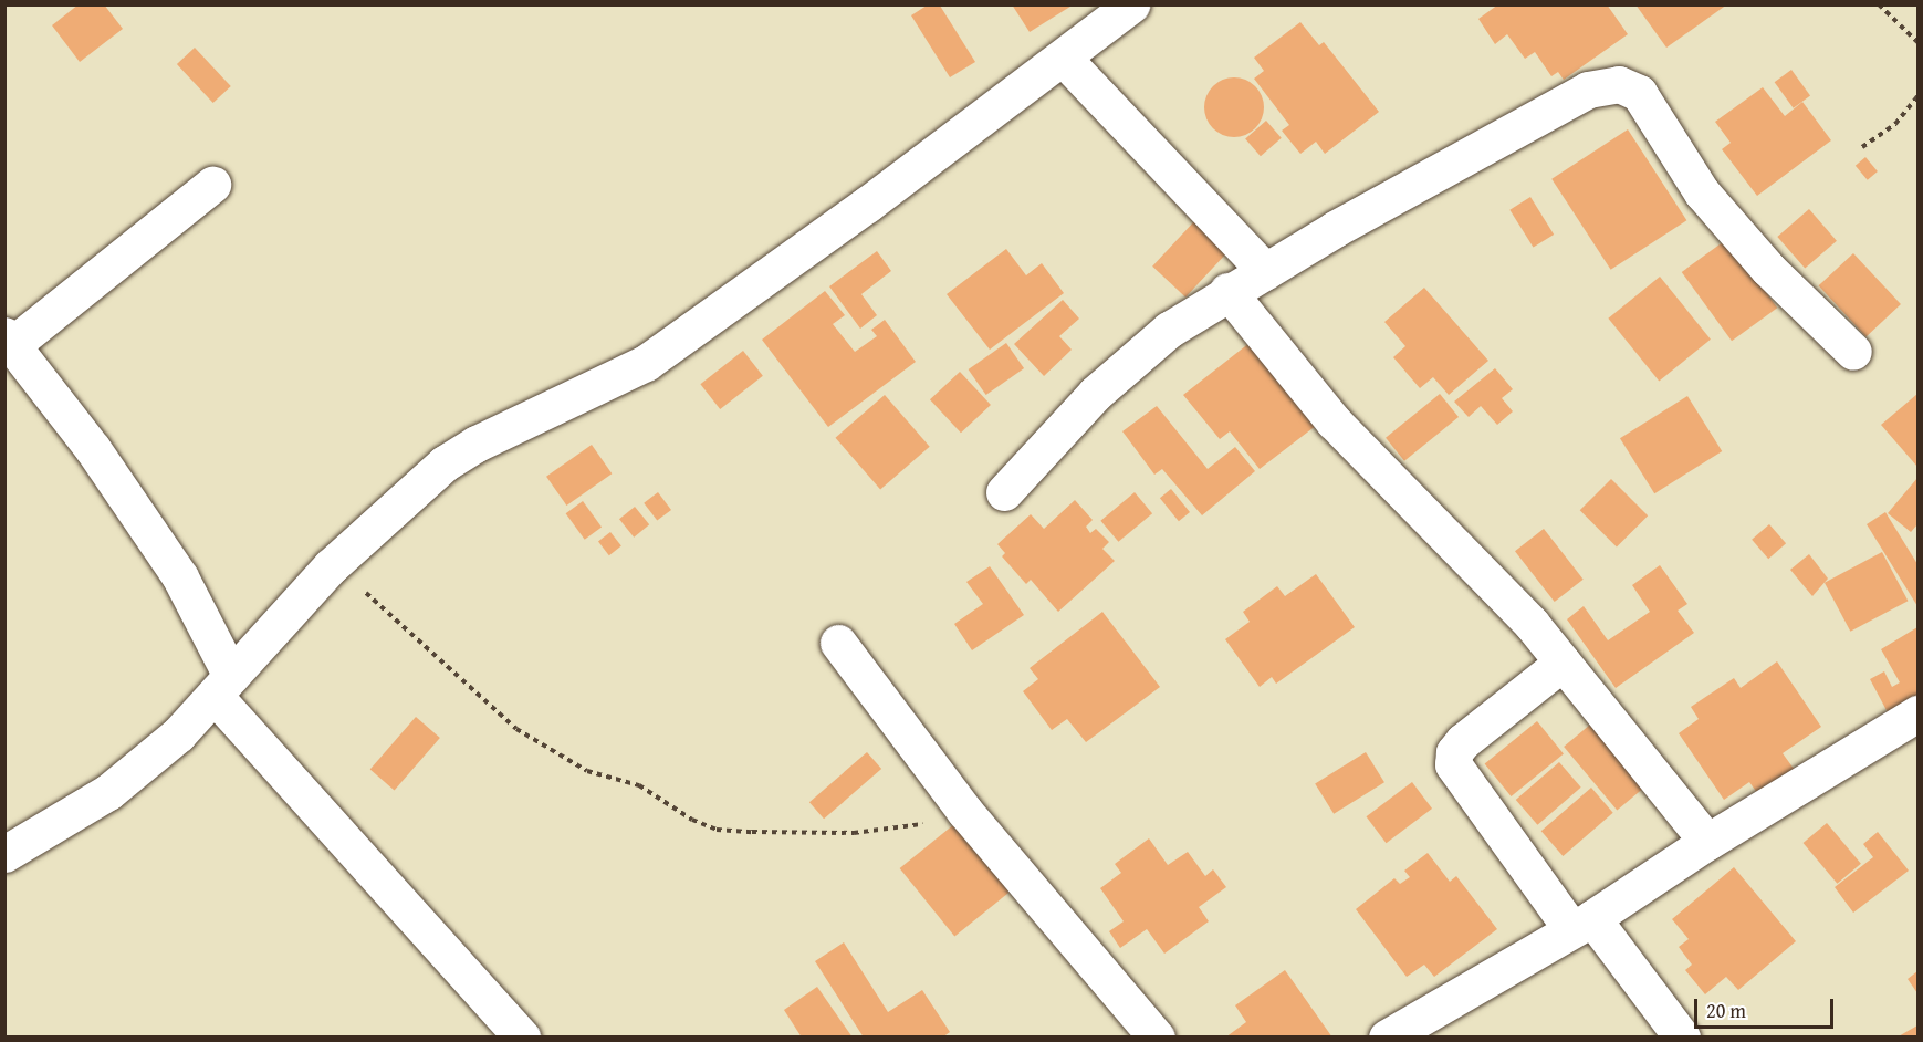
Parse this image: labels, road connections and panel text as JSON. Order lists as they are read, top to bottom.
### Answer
{
  "scale_bar": "20 m"
}
